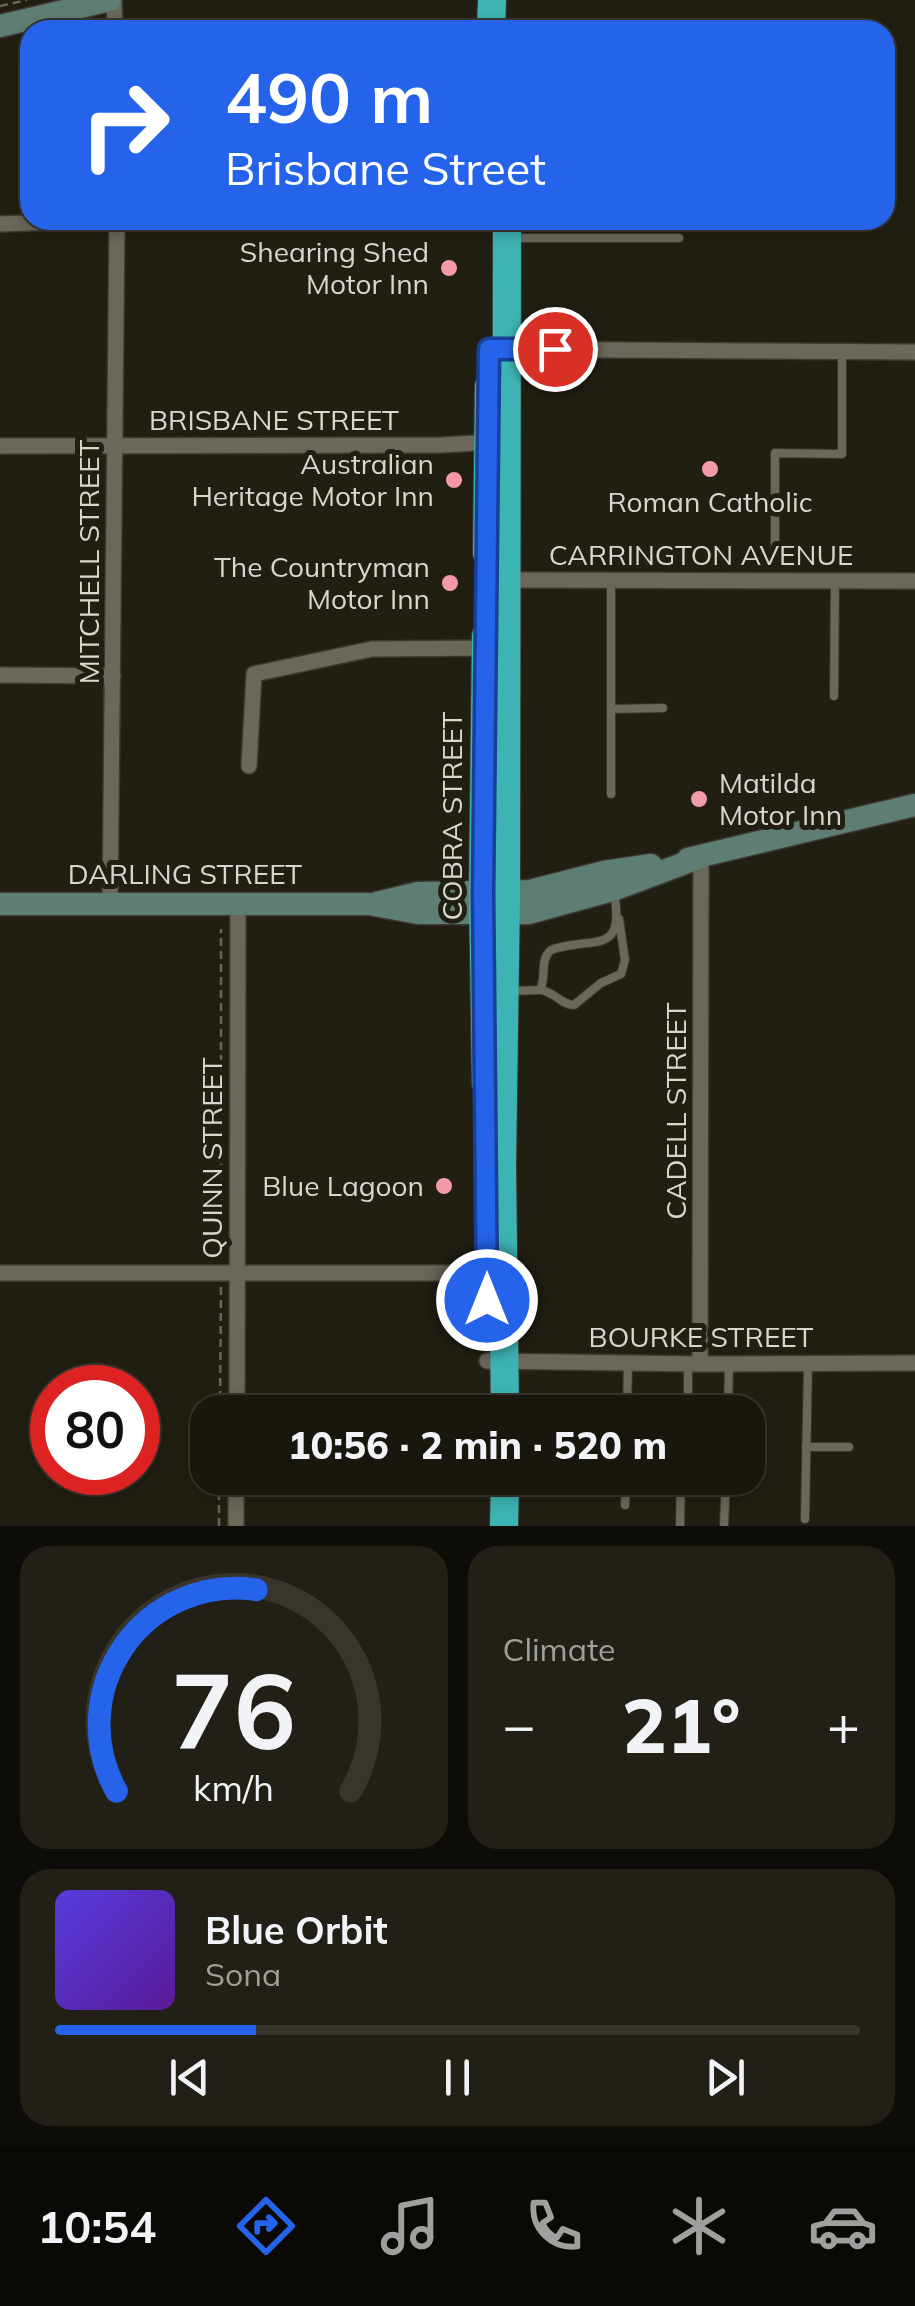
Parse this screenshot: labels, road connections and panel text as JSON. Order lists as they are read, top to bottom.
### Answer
{
  "streets": {
    "highway": ["COBRA STREET"],
    "street": [
      "BRISBANE STREET",
      "CARRINGTON AVENUE",
      "MITCHELL STREET",
      "DARLING STREET",
      "CADELL STREET",
      "QUINN STREET",
      "BOURKE STREET"
    ]
  },
  "crossings": [
    ["BRISBANE STREET", "MITCHELL STREET"],
    ["BRISBANE STREET", "COBRA STREET"],
    ["CARRINGTON AVENUE", "COBRA STREET"],
    ["MITCHELL STREET", "DARLING STREET"],
    ["COBRA STREET", "DARLING STREET"],
    ["COBRA STREET", "BOURKE STREET"],
    ["DARLING STREET", "CADELL STREET"],
    ["DARLING STREET", "QUINN STREET"],
    ["CADELL STREET", "BOURKE STREET"]
  ],
  "places": [
    "Shearing Shed Motor Inn",
    "Roman Catholic",
    "Australian Heritage Motor Inn",
    "The Countryman Motor Inn",
    "Matilda Motor Inn",
    "Blue Lagoon"
  ],
  "page": {
    "turn": ["490 m", "Brisbane Street"],
    "limit": "80",
    "trip": "10:56 · 2 min · 520 m",
    "tile": "Climate",
    "heat": ["−", "21°", "+"],
    "song": ["Blue Orbit", "Sona"],
    "tabs": "10:54",
    "gauge": ["76", "km/h"]
  }
}
